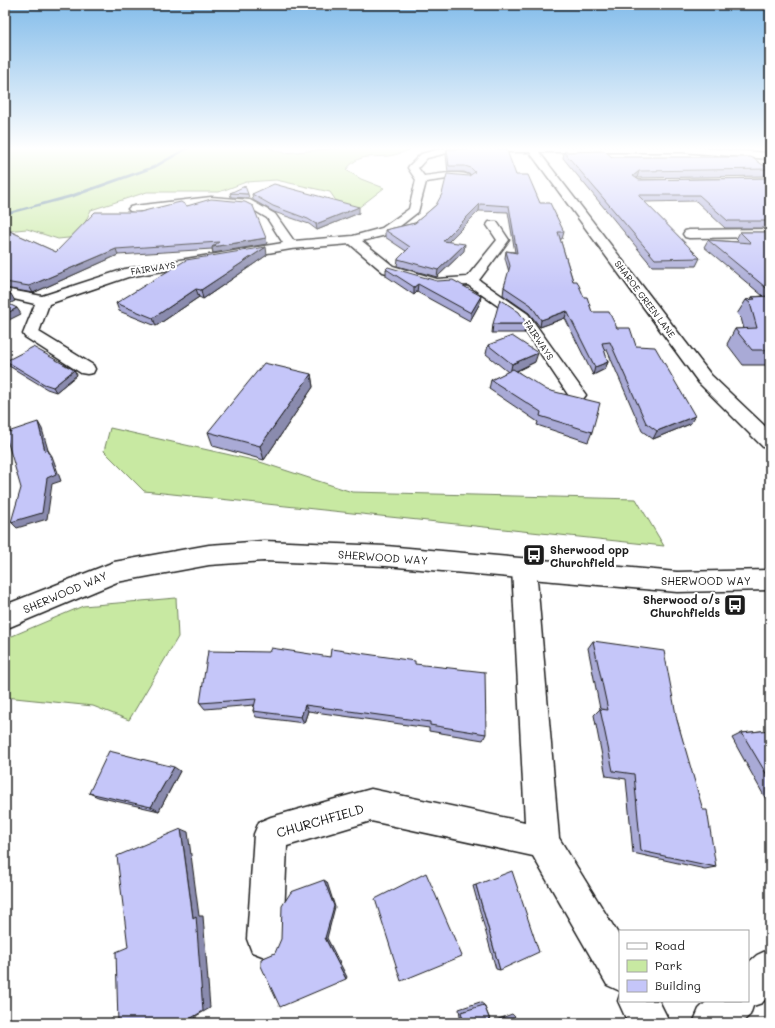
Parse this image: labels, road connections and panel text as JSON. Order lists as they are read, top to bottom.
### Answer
{
  "streets": {
    "street": [
      "FAIRWAYS",
      "SHAROE GREEN LANE",
      "SHERWOOD WAY",
      "CHURCHFIELD"
    ]
  },
  "places": {
    "bus stop": ["Sherwood opp Churchfield", "Sherwood o/s Churchfields"]
  },
  "legend": ["Road", "Park", "Building"]
}
